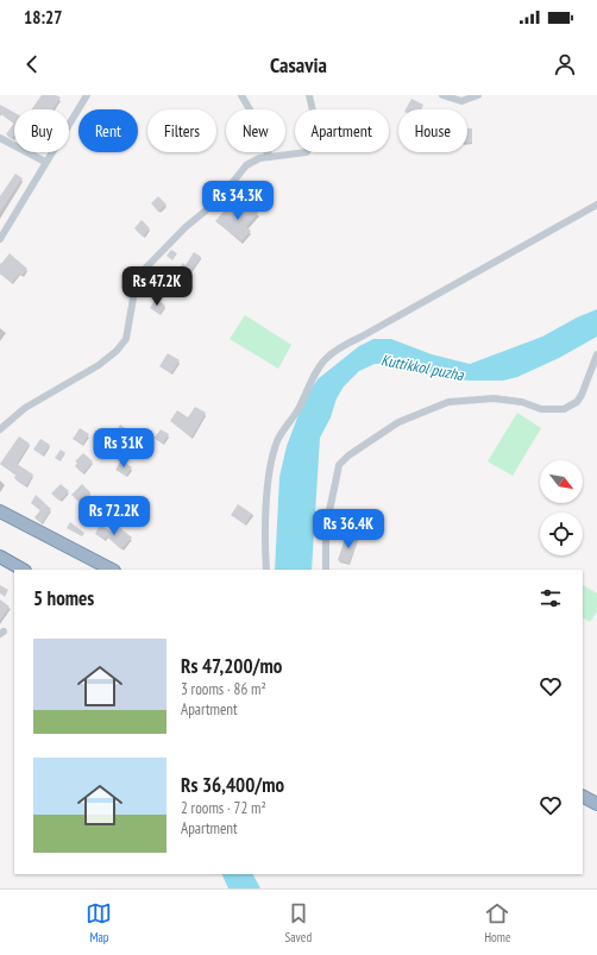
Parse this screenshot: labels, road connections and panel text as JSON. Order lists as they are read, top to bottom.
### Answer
{
  "water": ["Kuttikkol puzha"],
  "north": "bottom right",
  "page": {
    "status": "18:27",
    "header": "Casavia",
    "chip": [
      "Buy",
      "Rent",
      "Filters",
      "New",
      "Apartment",
      "House"
    ],
    "price": [
      "Rs 34.3K",
      "Rs 47.2K",
      "Rs 31K",
      "Rs 72.2K",
      "Rs 36.4K"
    ],
    "heading": "5 homes",
    "list": [
      {
        "name": "Rs 47,200/mo",
        "note": "3 rooms · 86 m² · Apartment"
      },
      {
        "name": "Rs 36,400/mo",
        "note": "2 rooms · 72 m² · Apartment"
      }
    ],
    "tabs": ["Map", "Saved", "Home"]
  }
}
